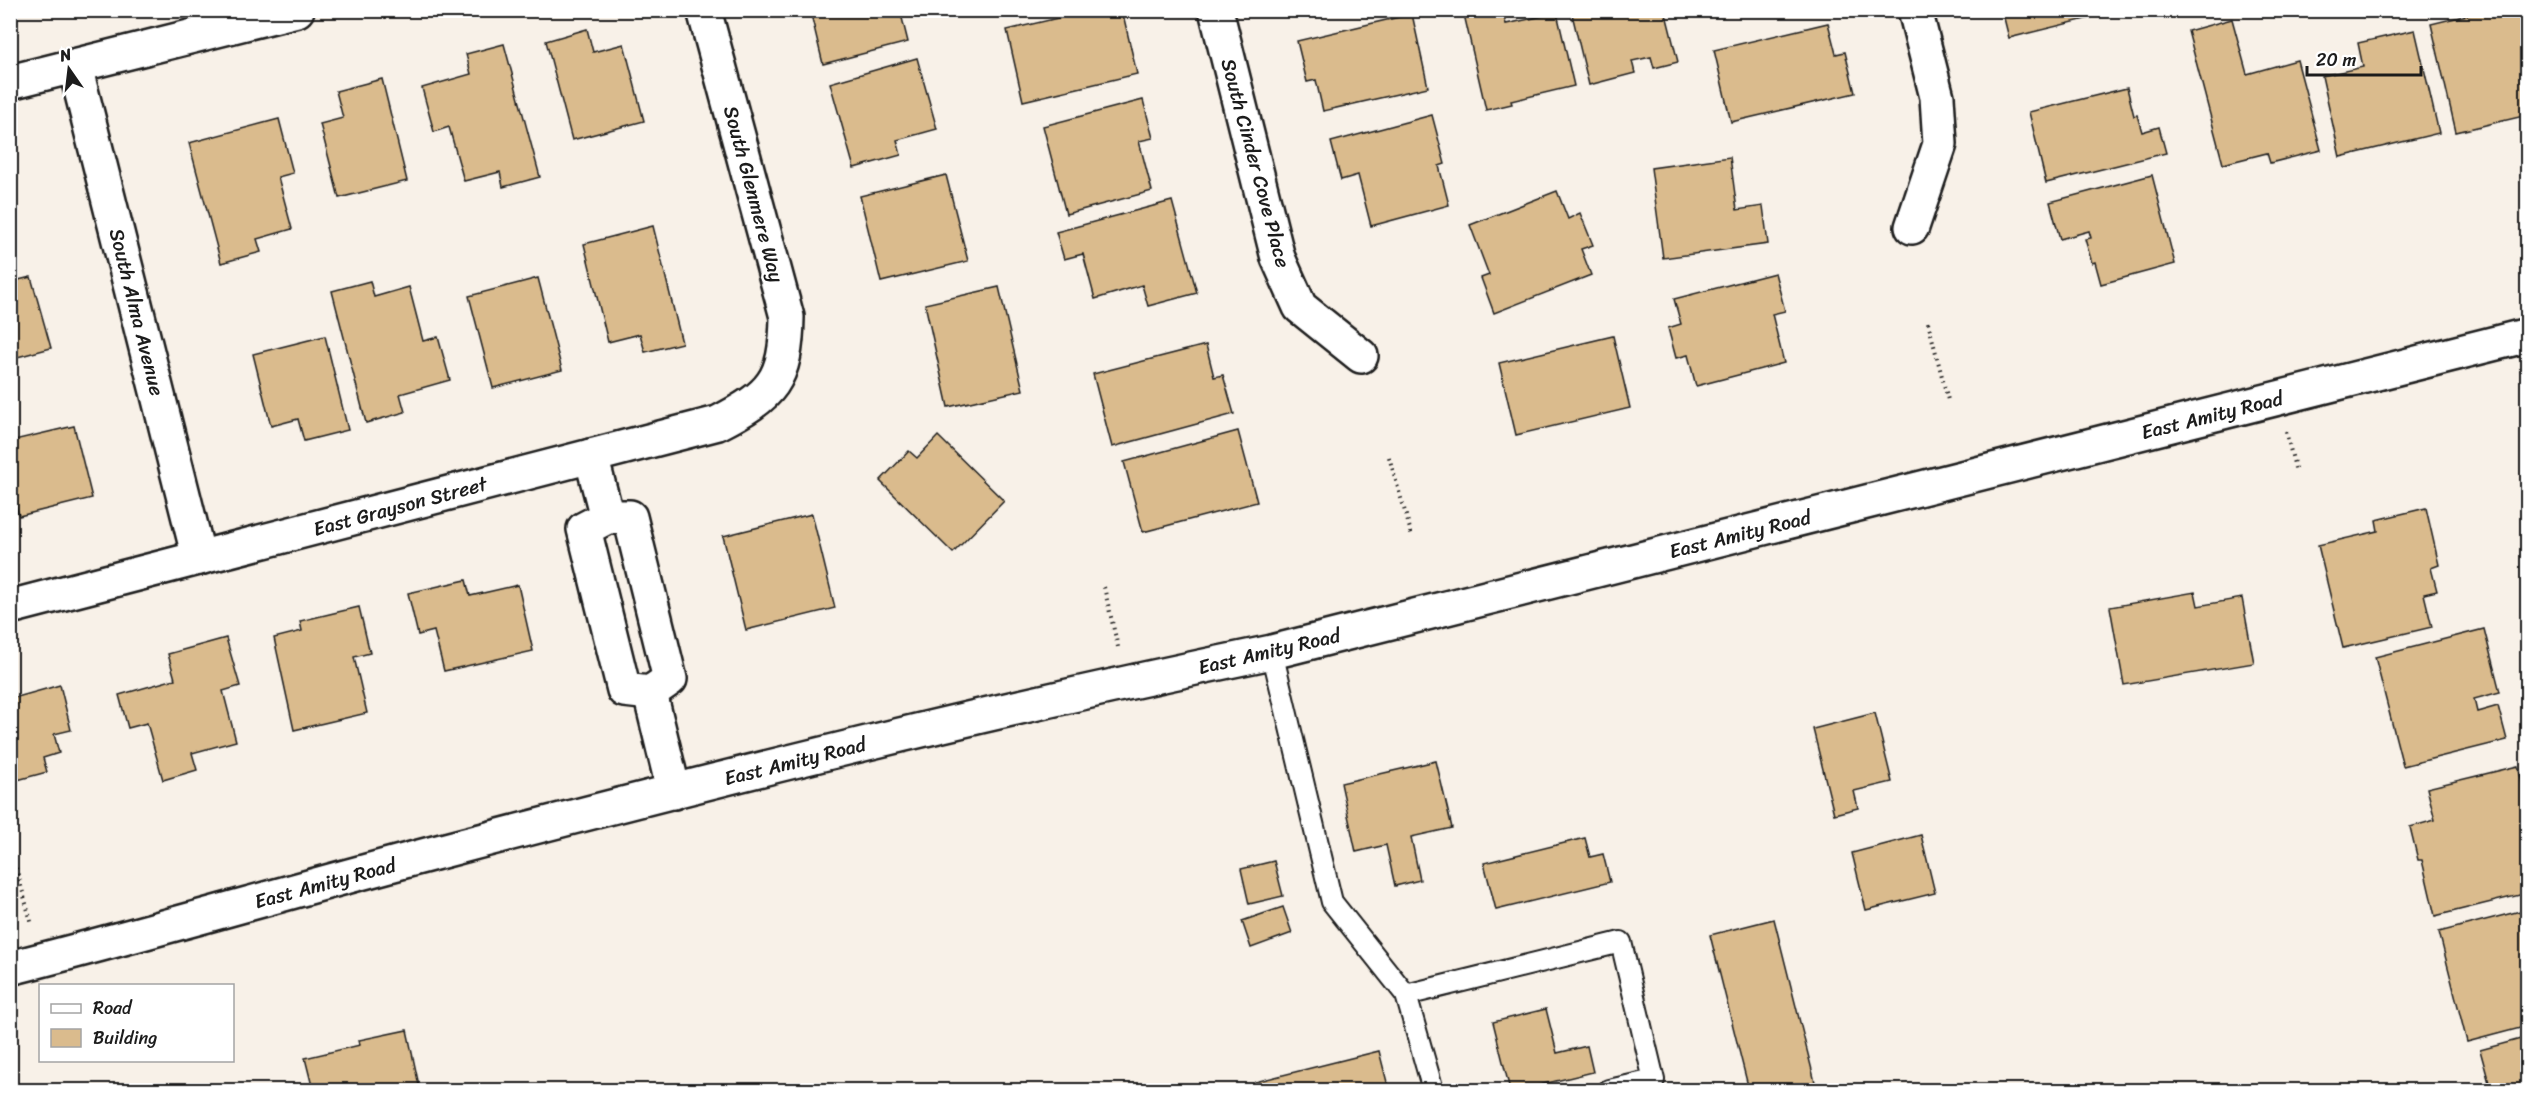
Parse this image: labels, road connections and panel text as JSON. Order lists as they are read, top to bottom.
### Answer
{
  "streets": {
    "street": [
      "South Cinder Cove Place",
      "South Glenmere Way",
      "South Alma Avenue",
      "East Amity Road",
      "East Grayson Street"
    ]
  },
  "crossings": [
    ["South Glenmere Way", "East Grayson Street"],
    ["South Alma Avenue", "East Grayson Street"]
  ],
  "legend": ["Road", "Building"],
  "scale_bar": "20 m",
  "north": "top"
}
